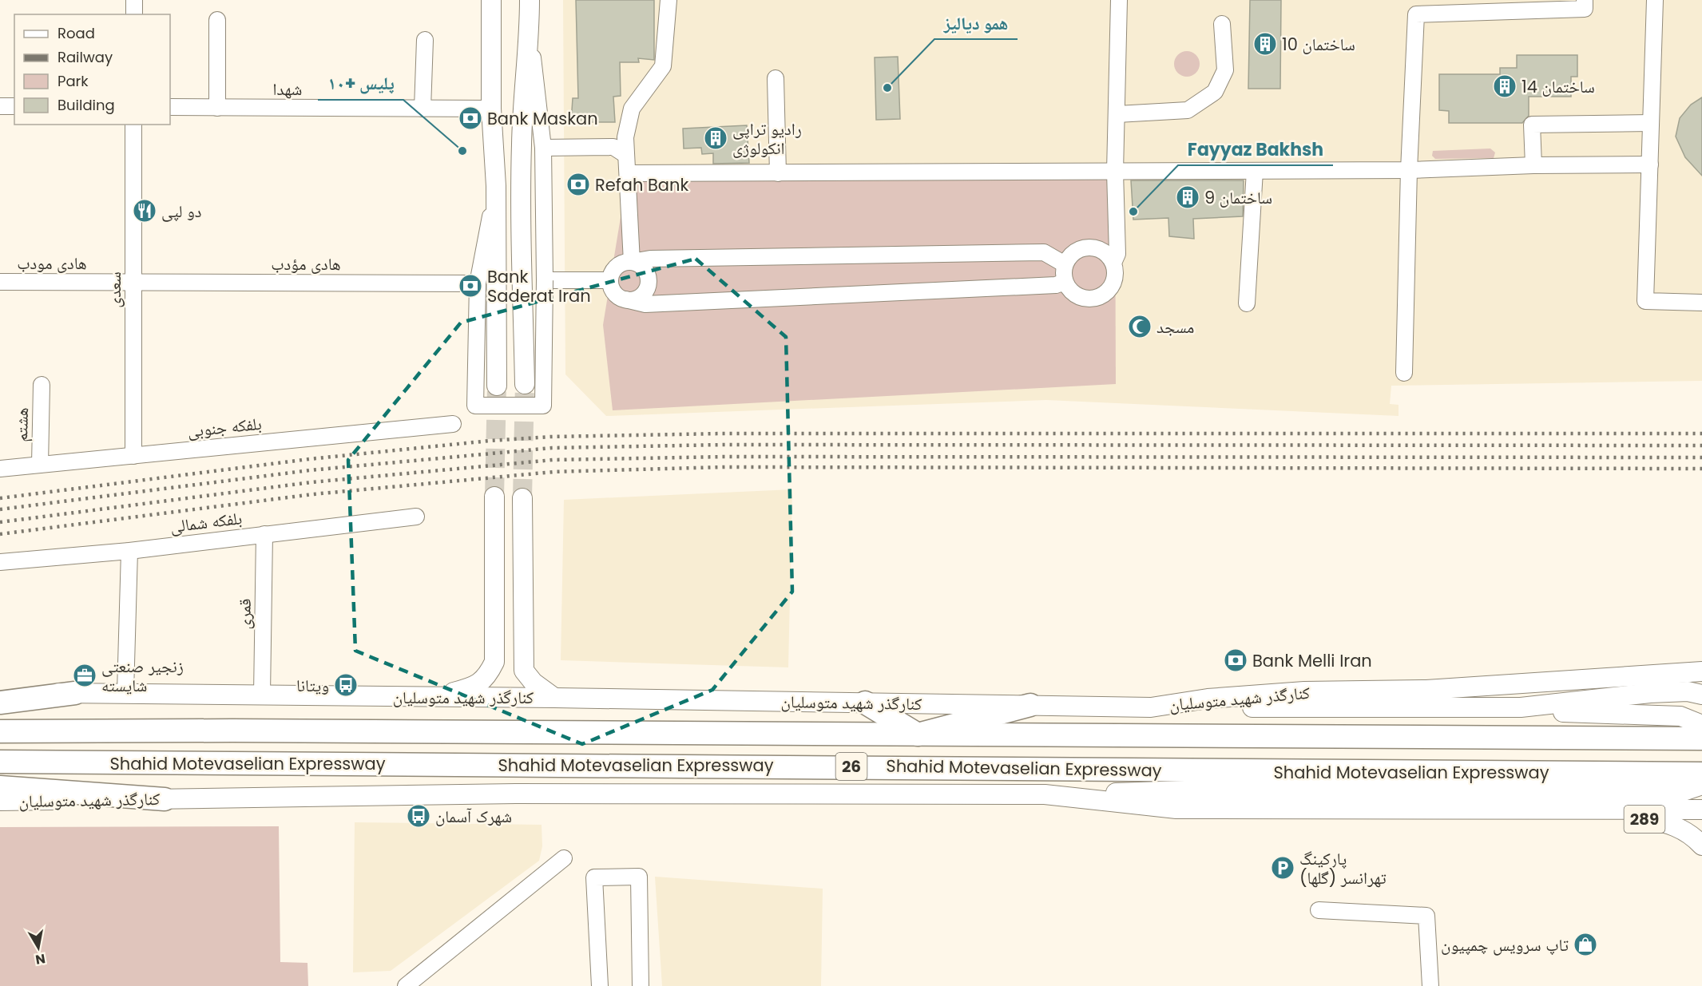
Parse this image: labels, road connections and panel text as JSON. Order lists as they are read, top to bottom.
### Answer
{
  "streets": {
    "highway": ["Shahid Motevaselian Expressway", "26"],
    "main road": ["کنارگذر شهید متوسلیان", "289"],
    "street": [
      "شهدا",
      "هادی مودب",
      "هادی مؤدب",
      "سعدی",
      "هشتم",
      "بلفکه جنوبی",
      "بلفکه شمالی",
      "قمری"
    ]
  },
  "crossings": [
    ["هادی مودب", "هادی مؤدب"],
    ["هادی مودب", "سعدی"],
    ["هادی مؤدب", "سعدی"],
    ["سعدی", "بلفکه جنوبی"],
    ["هشتم", "بلفکه جنوبی"],
    ["بلفکه شمالی", "قمری"],
    ["قمری", "کنارگذر شهید متوسلیان"],
    ["کنارگذر شهید متوسلیان", "289"]
  ],
  "places": {
    "building": [
      "ساختمان 10",
      "ساختمان 14",
      "رادیو تراپی انکولوژی",
      "ساختمان 9"
    ],
    "other": ["همو دیالیز", "پلیس +۱۰", "Fayyaz Bakhsh"],
    "bank": [
      "Bank Maskan",
      "Refah Bank",
      "Bank Saderat Iran",
      "Bank Melli Iran"
    ],
    "restaurant": ["دو لپی"],
    "mosque": ["مسجد"],
    "office": ["زنجیر صنعتی شایسته"],
    "bus stop": ["ویتانا", "شهرک آسمان"],
    "parking": ["پارکینگ تهرانسر (گلها)"],
    "shop": ["تاپ سرویس چمپیون"]
  },
  "legend": [
    "Road",
    "Railway",
    "Park",
    "Building"
  ],
  "north": "bottom"
}
